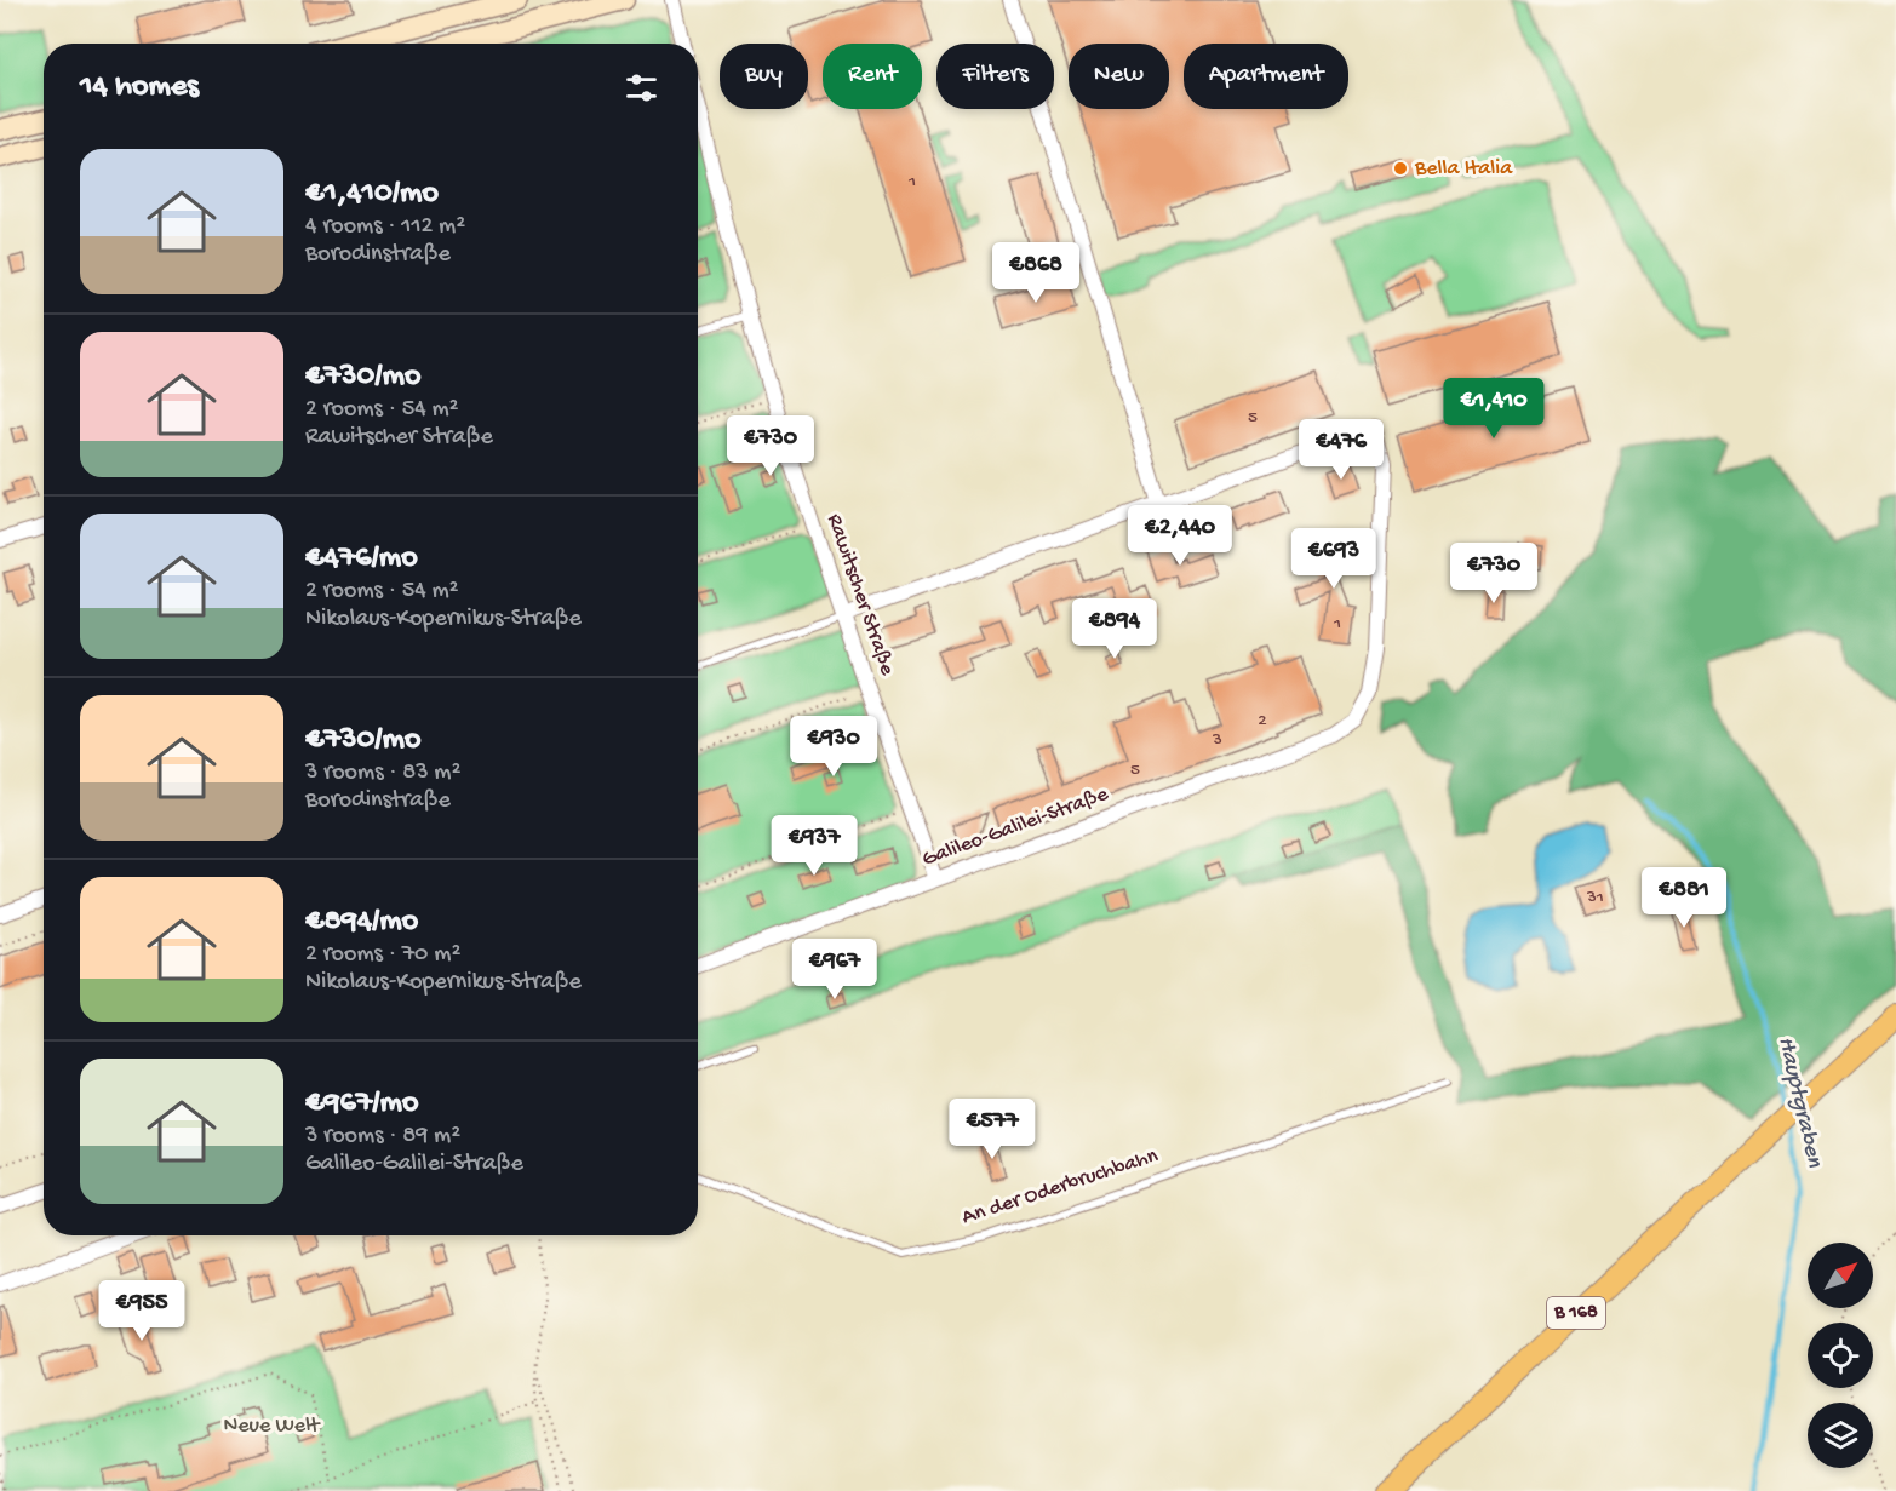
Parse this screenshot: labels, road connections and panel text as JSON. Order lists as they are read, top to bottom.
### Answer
{
  "streets": {
    "main road": ["B 168"],
    "street": ["Rawitscher Straße", "Galileo-Galilei-Straße"],
    "lane": ["An der Oderbruchbahn"]
  },
  "crossings": [
    ["Rawitscher Straße", "Galileo-Galilei-Straße"]
  ],
  "water": ["Hauptgraben"],
  "parks": ["Neue Welt"],
  "places": ["Bella Italia"],
  "house_numbers": [
    "1",
    "5",
    "1",
    "2",
    "3",
    "5",
    "31"
  ],
  "north": "top right",
  "page": {
    "chip": [
      "Buy",
      "Rent",
      "Filters",
      "New",
      "Apartment"
    ],
    "heading": "14 homes",
    "list": [
      {
        "name": "€1,410/mo",
        "note": "4 rooms · 112 m² · Borodinstraße"
      },
      {
        "name": "€730/mo",
        "note": "2 rooms · 54 m² · Rawitscher Straße"
      },
      {
        "name": "€476/mo",
        "note": "2 rooms · 54 m² · Nikolaus-Kopernikus-Straße"
      },
      {
        "name": "€730/mo",
        "note": "3 rooms · 83 m² · Borodinstraße"
      },
      {
        "name": "€894/mo",
        "note": "2 rooms · 70 m² · Nikolaus-Kopernikus-Straße"
      },
      {
        "name": "€967/mo",
        "note": "3 rooms · 89 m² · Galileo-Galilei-Straße"
      }
    ],
    "price": [
      "€868",
      "€1,410",
      "€730",
      "€476",
      "€2,440",
      "€693",
      "€730",
      "€894",
      "€930",
      "€937",
      "€881",
      "€967",
      "€577",
      "€955"
    ]
  }
}
